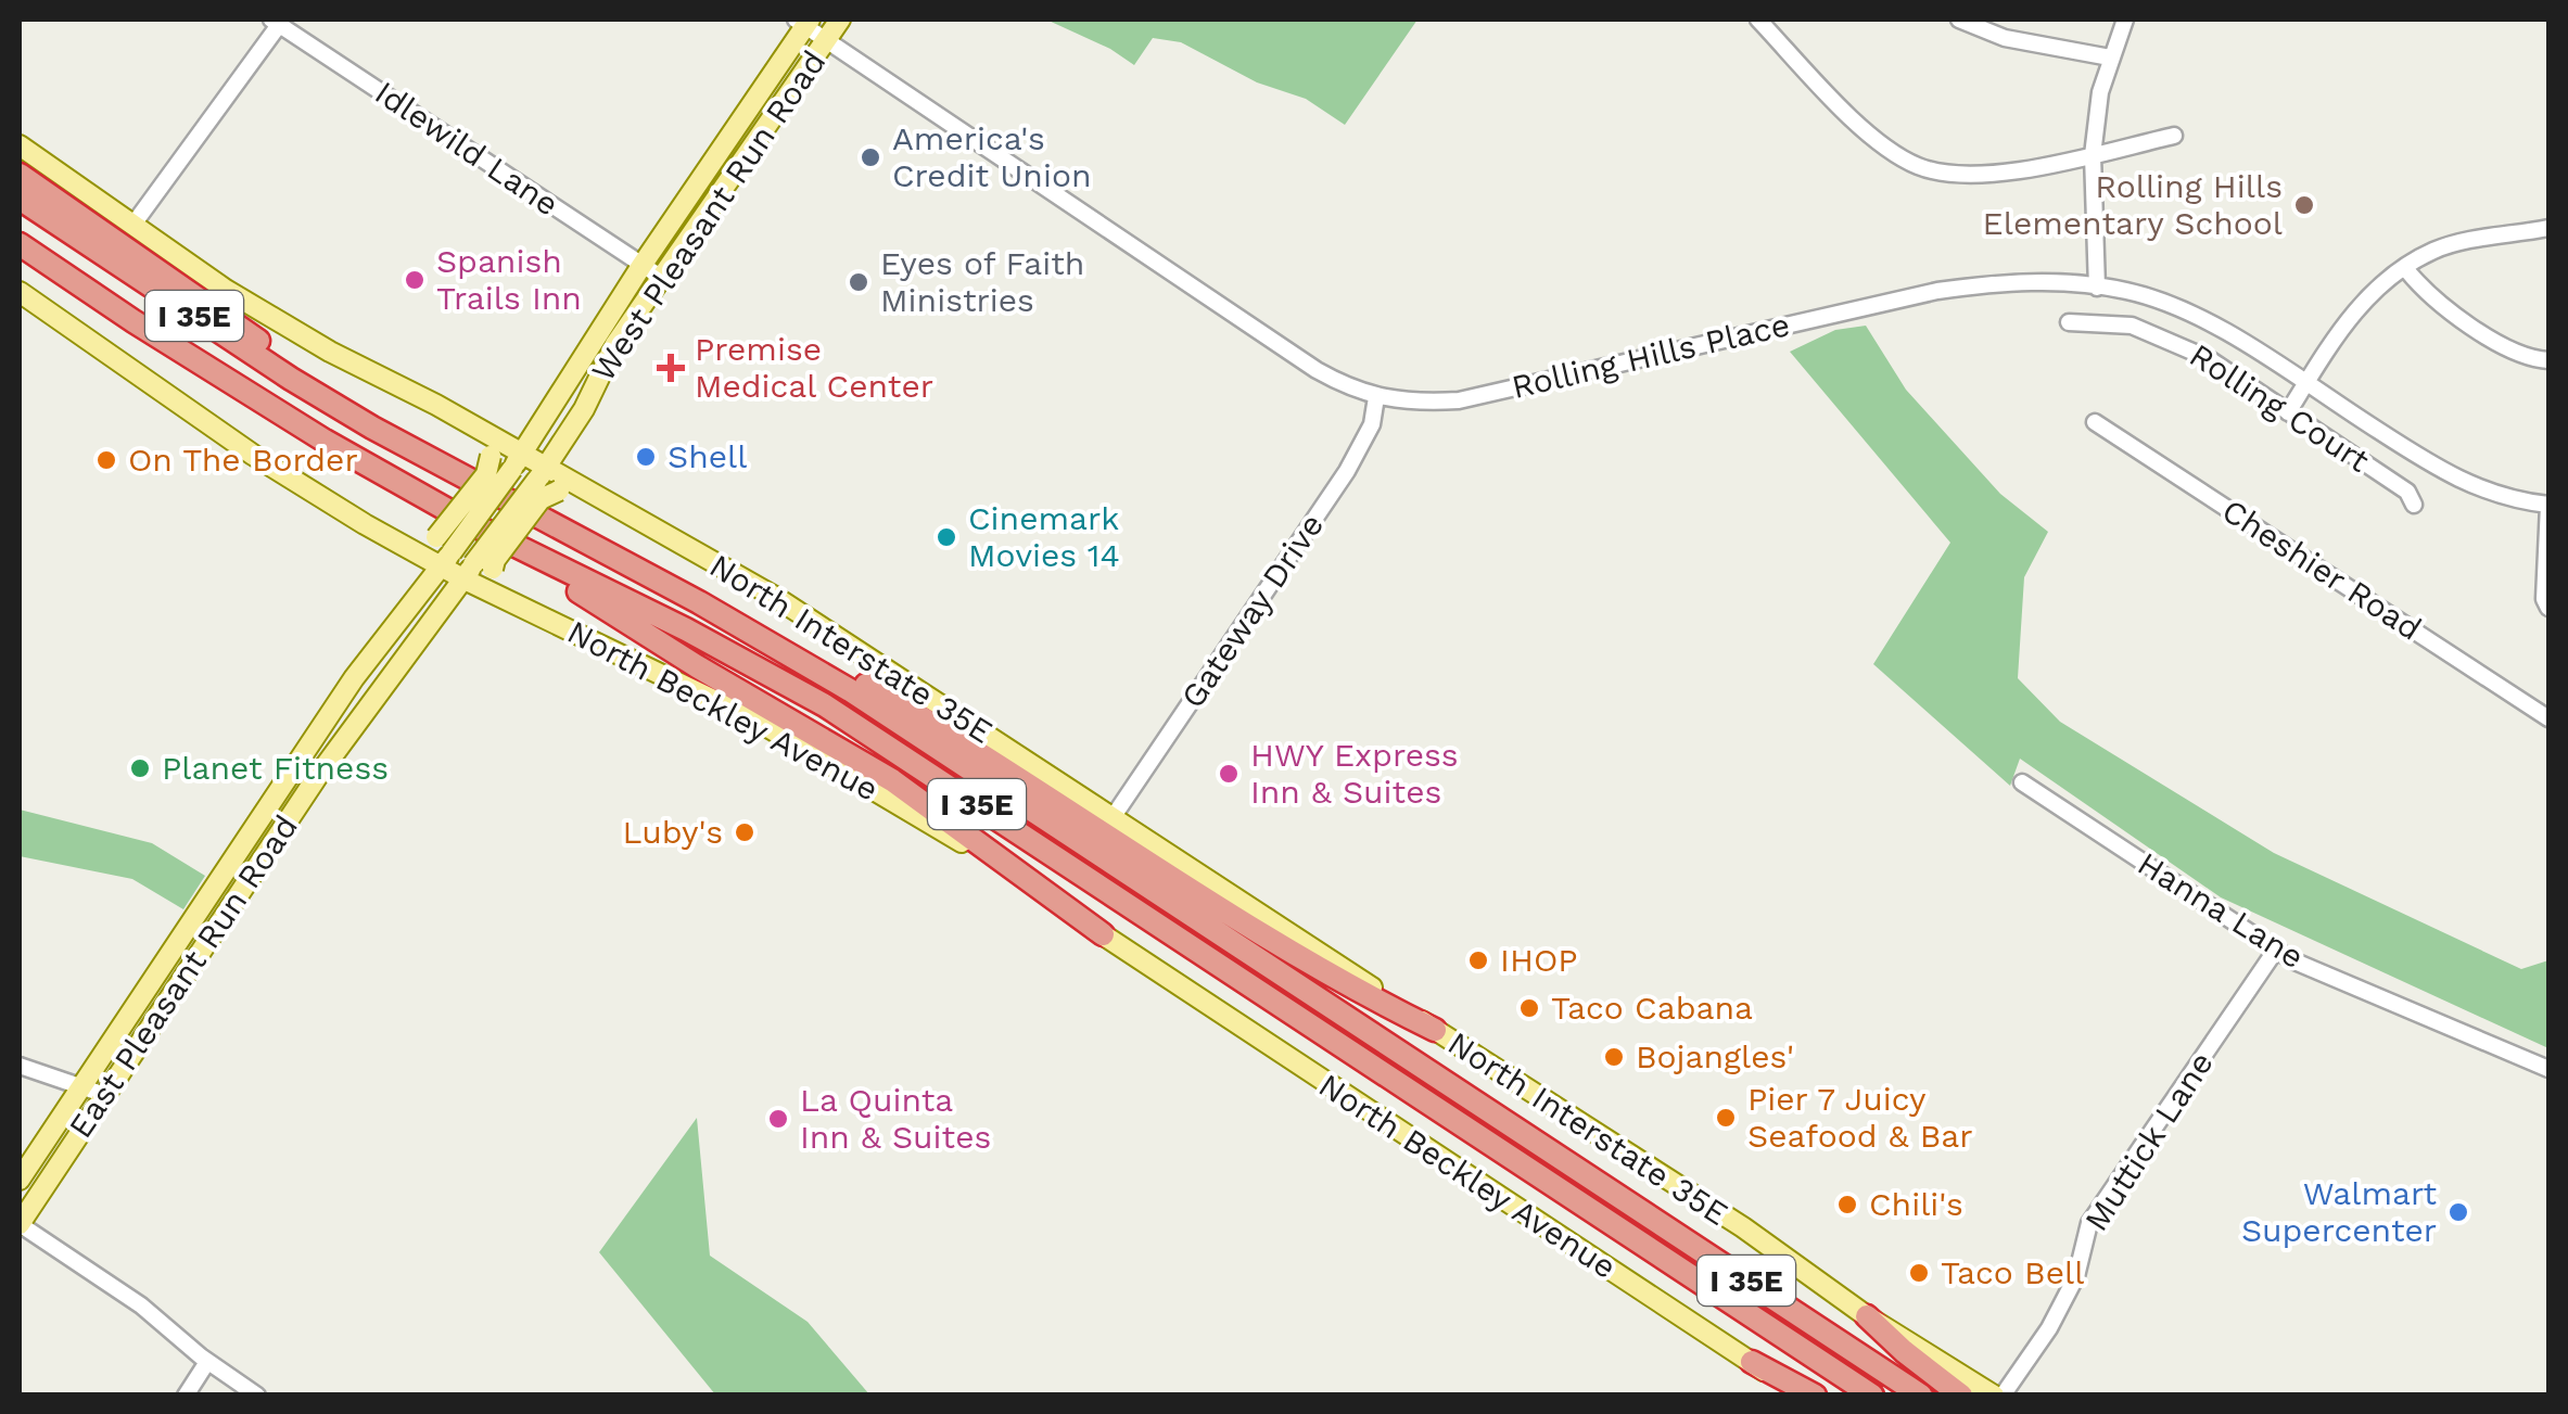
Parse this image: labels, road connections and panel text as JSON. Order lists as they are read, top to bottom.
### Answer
{
  "streets": {
    "highway": ["I 35E"],
    "main road": [
      "West Pleasant Run Road",
      "North Interstate 35E",
      "North Beckley Avenue",
      "East Pleasant Run Road"
    ],
    "street": [
      "Idlewild Lane",
      "Rolling Hills Place",
      "Rolling Court",
      "Cheshier Road",
      "Gateway Drive",
      "Hanna Lane",
      "Muttick Lane"
    ]
  },
  "crossings": [
    ["Idlewild Lane", "West Pleasant Run Road"],
    ["West Pleasant Run Road", "Rolling Hills Place"],
    ["West Pleasant Run Road", "North Interstate 35E"],
    ["West Pleasant Run Road", "East Pleasant Run Road"],
    ["Rolling Hills Place", "Gateway Drive"],
    ["Gateway Drive", "North Interstate 35E"],
    ["North Interstate 35E", "East Pleasant Run Road"],
    ["North Beckley Avenue", "East Pleasant Run Road"],
    ["Hanna Lane", "Muttick Lane"]
  ],
  "places": {
    "other": [
      "America's Credit Union",
      "Rolling Hills Elementary School",
      "Spanish Trails Inn",
      "Eyes of Faith Ministries",
      "Shell",
      "On The Border",
      "Cinemark Movies 14",
      "Planet Fitness",
      "HWY Express Inn & Suites",
      "Luby's",
      "IHOP",
      "Taco Cabana",
      "Bojangles'",
      "Pier 7 Juicy Seafood & Bar",
      "La Quinta Inn & Suites",
      "Chili's",
      "Walmart Supercenter",
      "Taco Bell"
    ],
    "health": ["Premise Medical Center"]
  }
}
